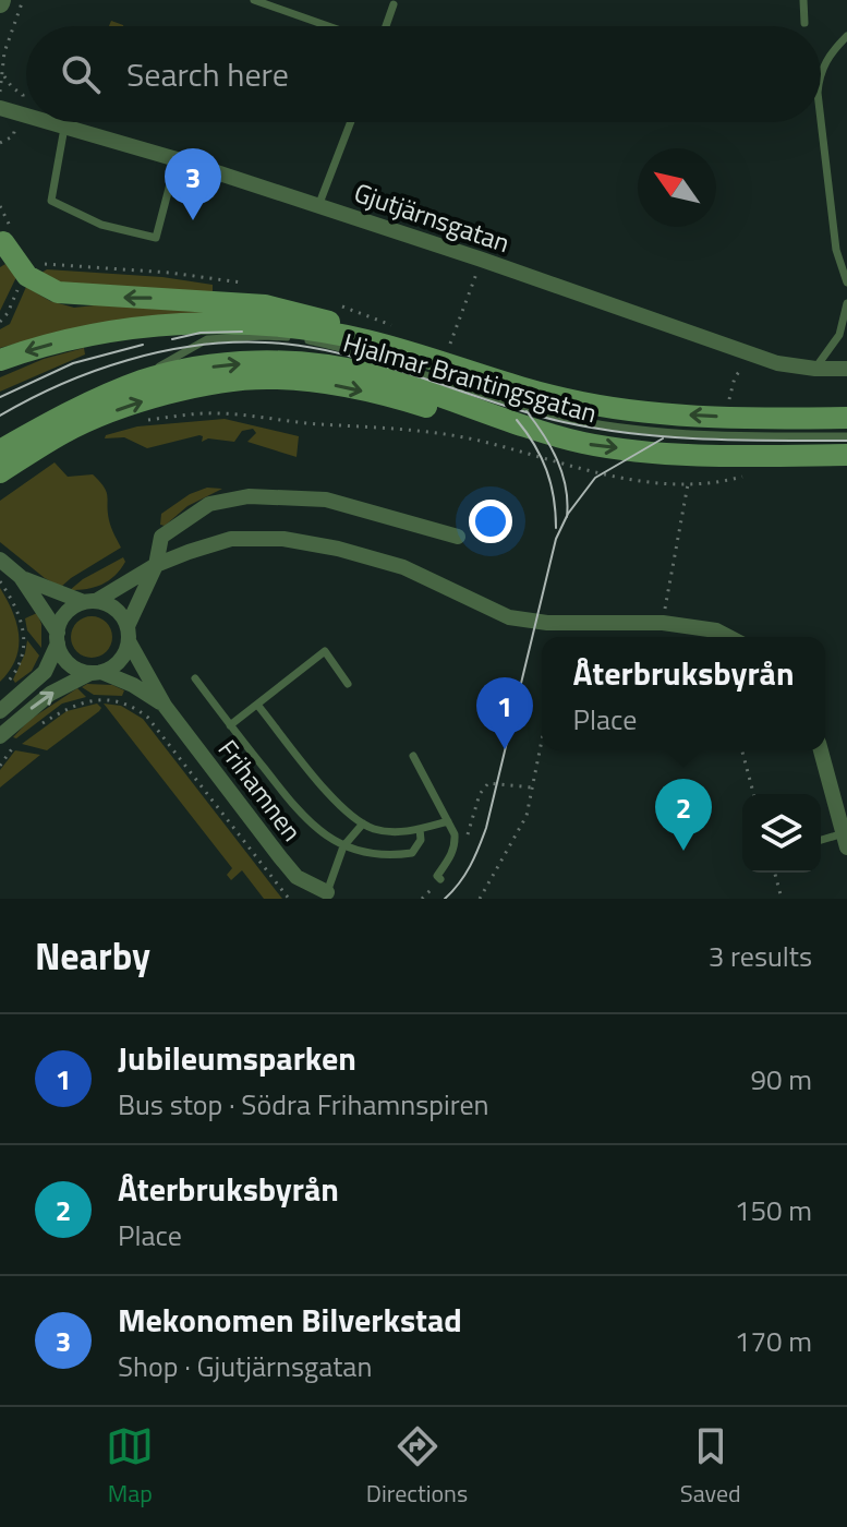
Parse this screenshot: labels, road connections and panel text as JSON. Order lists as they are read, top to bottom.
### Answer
{
  "streets": {
    "main road": ["Hjalmar Brantingsgatan"],
    "street": ["Gjutjärnsgatan", "Frihamnen"]
  },
  "north": "top left",
  "page": {
    "search": "Search here",
    "pins": ["3", "1", "2"],
    "popup": ["Återbruksbyrån", "Place"],
    "heading": ["Nearby", "3 results"],
    "list": [
      {
        "mark": "1",
        "name": "Jubileumsparken",
        "note": "Bus stop · Södra Frihamnspiren",
        "value": "90 m"
      },
      {
        "mark": "2",
        "name": "Återbruksbyrån",
        "note": "Place",
        "value": "150 m"
      },
      {
        "mark": "3",
        "name": "Mekonomen Bilverkstad",
        "note": "Shop · Gjutjärnsgatan",
        "value": "170 m"
      }
    ],
    "nav": ["Map", "Directions", "Saved"]
  }
}
